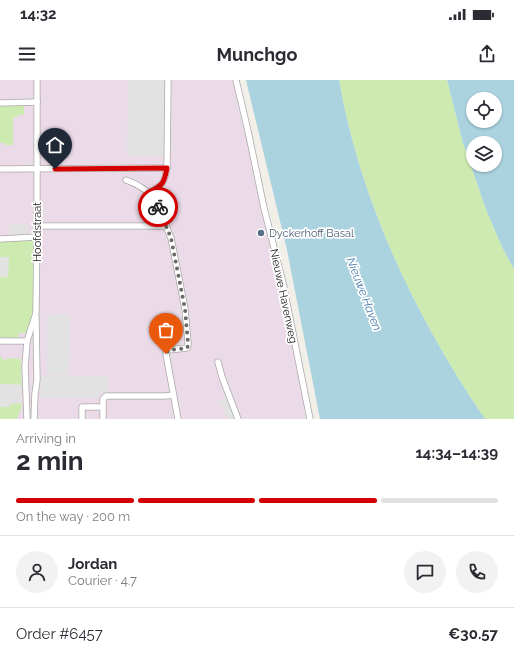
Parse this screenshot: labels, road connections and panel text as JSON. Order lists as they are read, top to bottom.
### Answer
{
  "streets": {
    "street": ["Hoofdstraat", "Nieuwe Havenweg"]
  },
  "water": ["Nieuwe Haven"],
  "places": ["Dyckerhoff Basal"],
  "page": {
    "status": "14:32",
    "header": "Munchgo",
    "heading": ["2 min", "Arriving in", "14:34–14:39"],
    "panel": [
      "Jordan",
      "Courier · 4.7",
      "Order #6457",
      "€30.57"
    ],
    "bar": "On the way · 200 m"
  }
}
